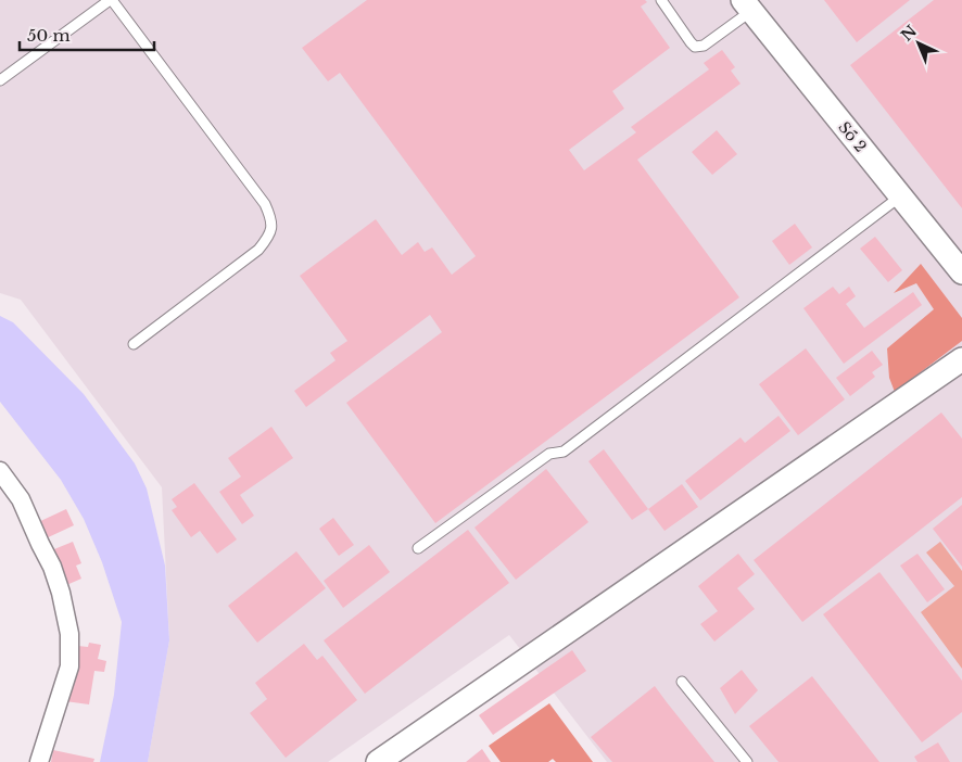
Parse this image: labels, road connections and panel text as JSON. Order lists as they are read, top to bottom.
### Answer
{
  "streets": {
    "street": ["Số 2"]
  },
  "scale_bar": "50 m",
  "north": "top left"
}
